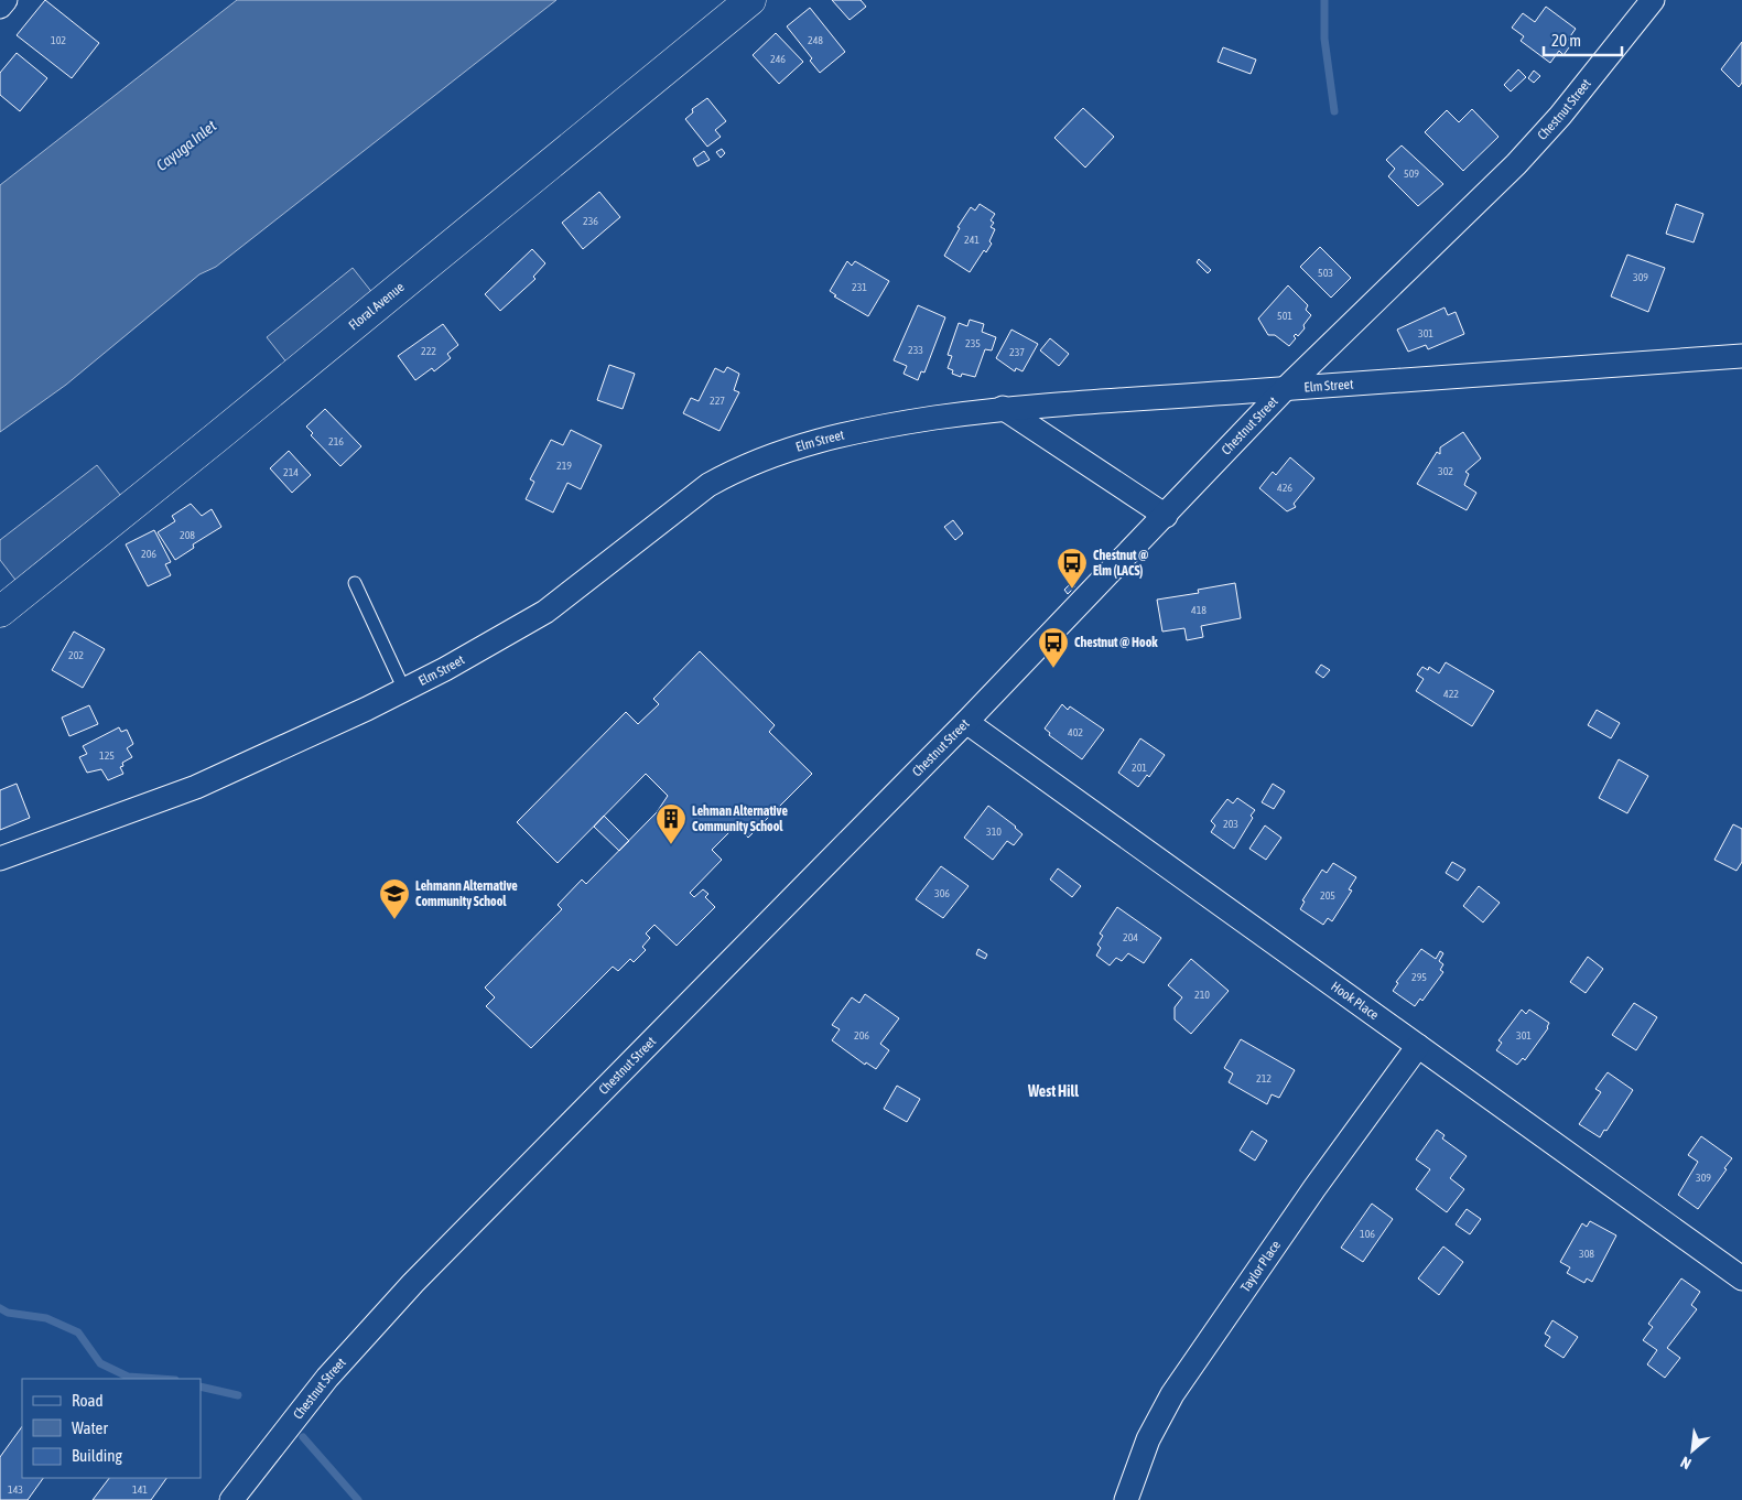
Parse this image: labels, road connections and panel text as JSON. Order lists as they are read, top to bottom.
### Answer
{
  "streets": {
    "main road": ["Floral Avenue"],
    "street": [
      "Chestnut Street",
      "Elm Street",
      "Hook Place",
      "Taylor Place"
    ]
  },
  "crossings": [
    ["Chestnut Street", "Elm Street"],
    ["Chestnut Street", "Hook Place"],
    ["Hook Place", "Taylor Place"]
  ],
  "districts": ["West Hill"],
  "water": ["Cayuga Inlet"],
  "places": {
    "bus stop": ["Chestnut @ Elm (LACS)", "Chestnut @ Hook"],
    "building": ["Lehman Alternative Community School"],
    "school or university": ["Lehmann Alternative Community School"]
  },
  "house_numbers": [
    "102",
    "248",
    "246",
    "509",
    "236",
    "241",
    "503",
    "309",
    "231",
    "501",
    "301",
    "235",
    "233",
    "222",
    "237",
    "227",
    "216",
    "219",
    "302",
    "214",
    "426",
    "208",
    "206",
    "418",
    "202",
    "422",
    "402",
    "125",
    "201",
    "203",
    "310",
    "306",
    "205",
    "204",
    "295",
    "210",
    "206",
    "301",
    "212",
    "309",
    "106",
    "308",
    "143",
    "141"
  ],
  "legend": ["Road", "Water", "Building"],
  "scale_bar": "20 m",
  "north": "bottom left"
}
